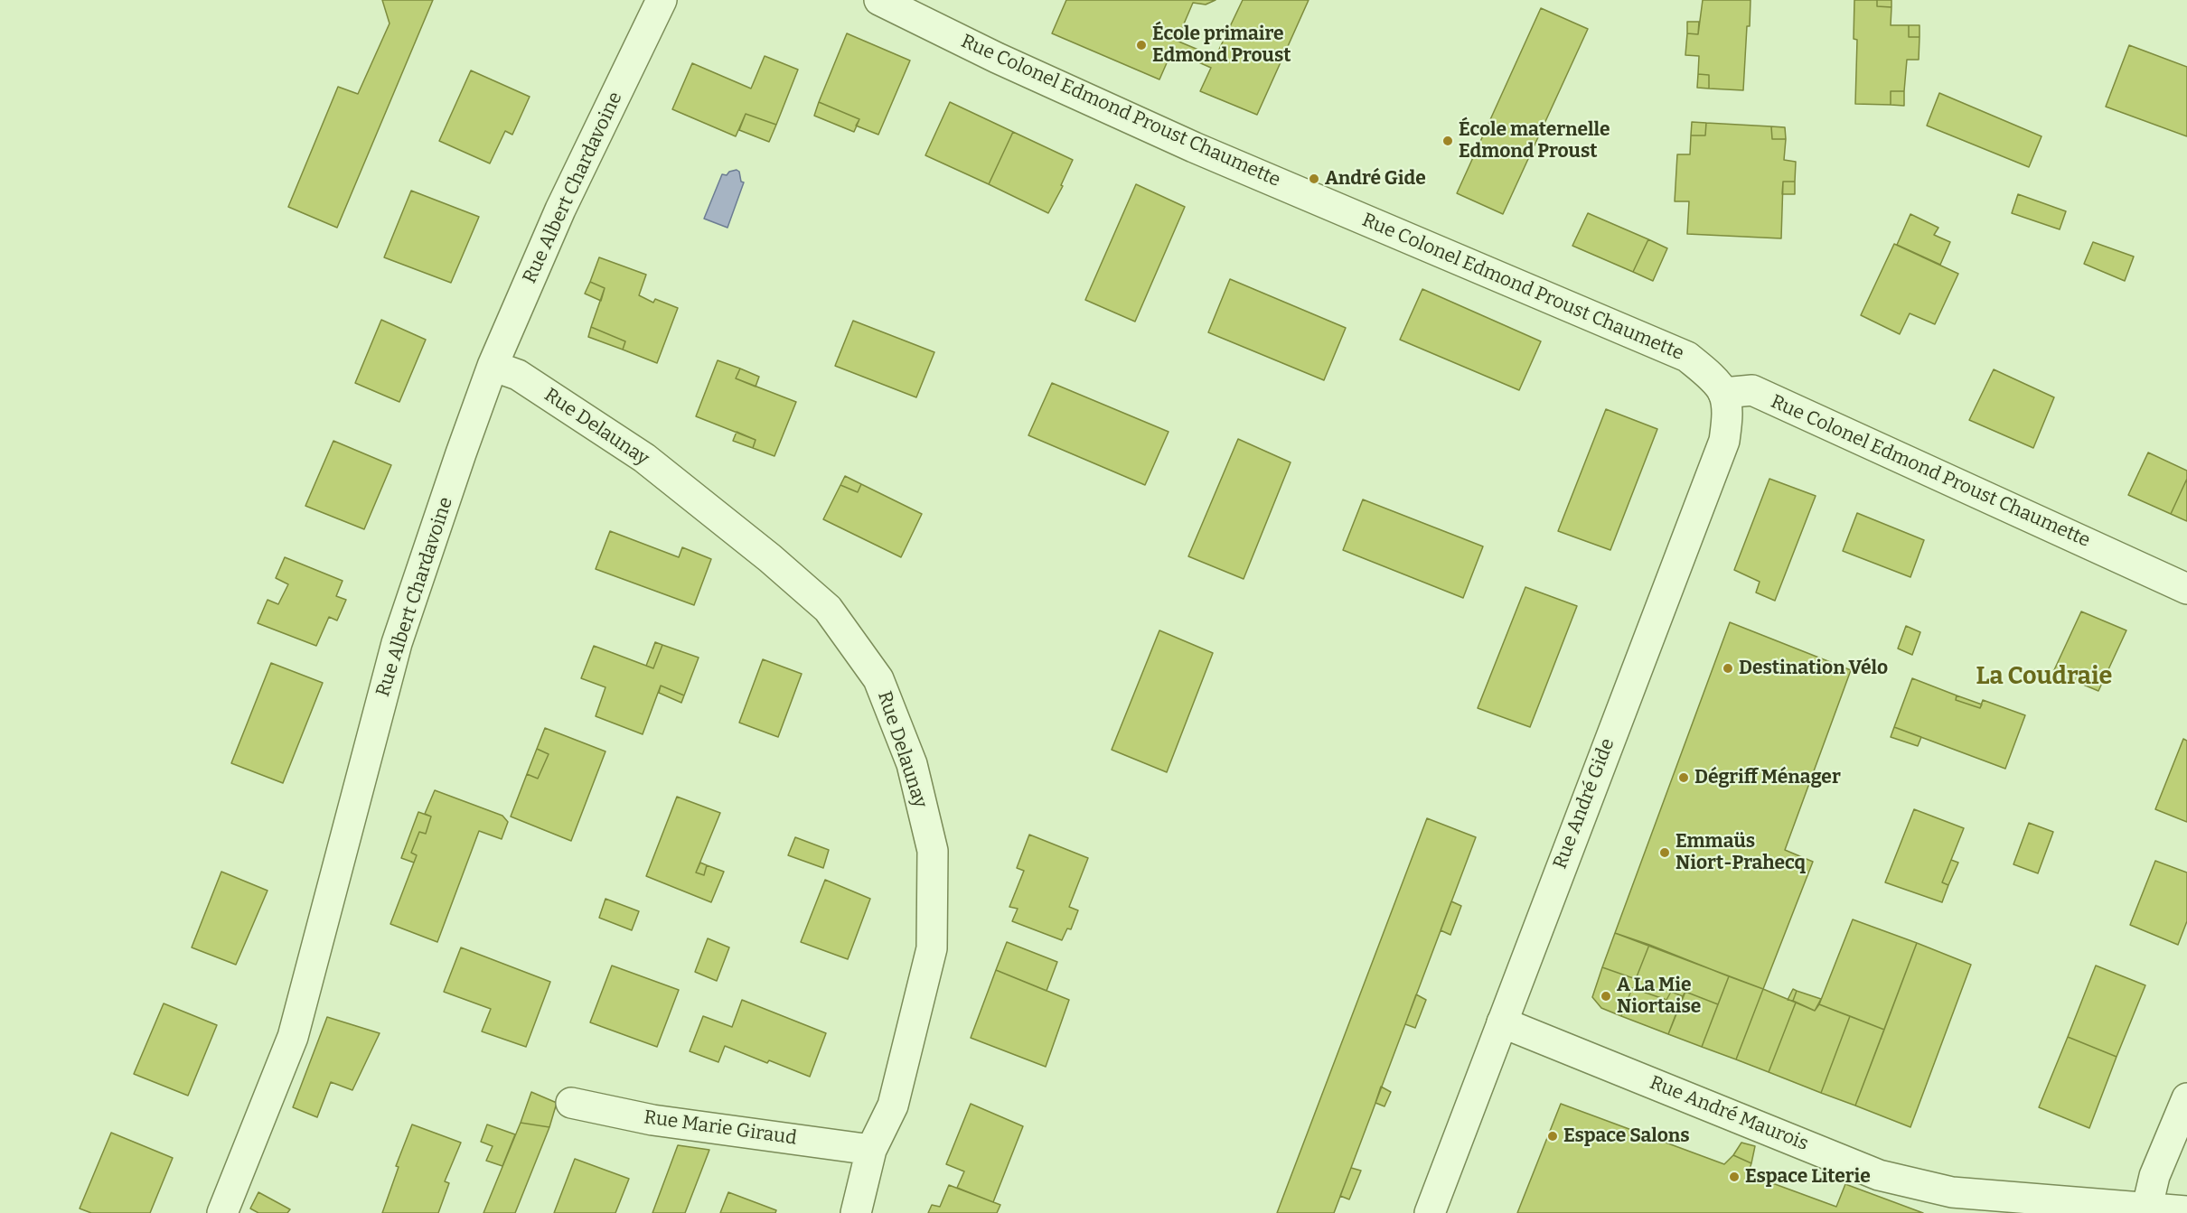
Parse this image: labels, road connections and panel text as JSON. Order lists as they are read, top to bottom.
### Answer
{
  "streets": {
    "street": [
      "Rue Colonel Edmond Proust Chaumette",
      "Rue Albert Chardavoine",
      "Rue Delaunay",
      "Rue André Gide",
      "Rue André Maurois",
      "Rue Marie Giraud"
    ]
  },
  "crossings": [
    ["Rue Colonel Edmond Proust Chaumette", "Rue André Gide"],
    ["Rue Albert Chardavoine", "Rue Delaunay"],
    ["Rue Delaunay", "Rue Marie Giraud"],
    ["Rue André Gide", "Rue André Maurois"]
  ],
  "districts": ["La Coudraie"],
  "places": [
    "École primaire Edmond Proust",
    "École maternelle Edmond Proust",
    "André Gide",
    "Destination Vélo",
    "Dégriff Ménager",
    "Emmaüs Niort-Prahecq",
    "A La Mie Niortaise",
    "Espace Salons",
    "Espace Literie"
  ]
}
